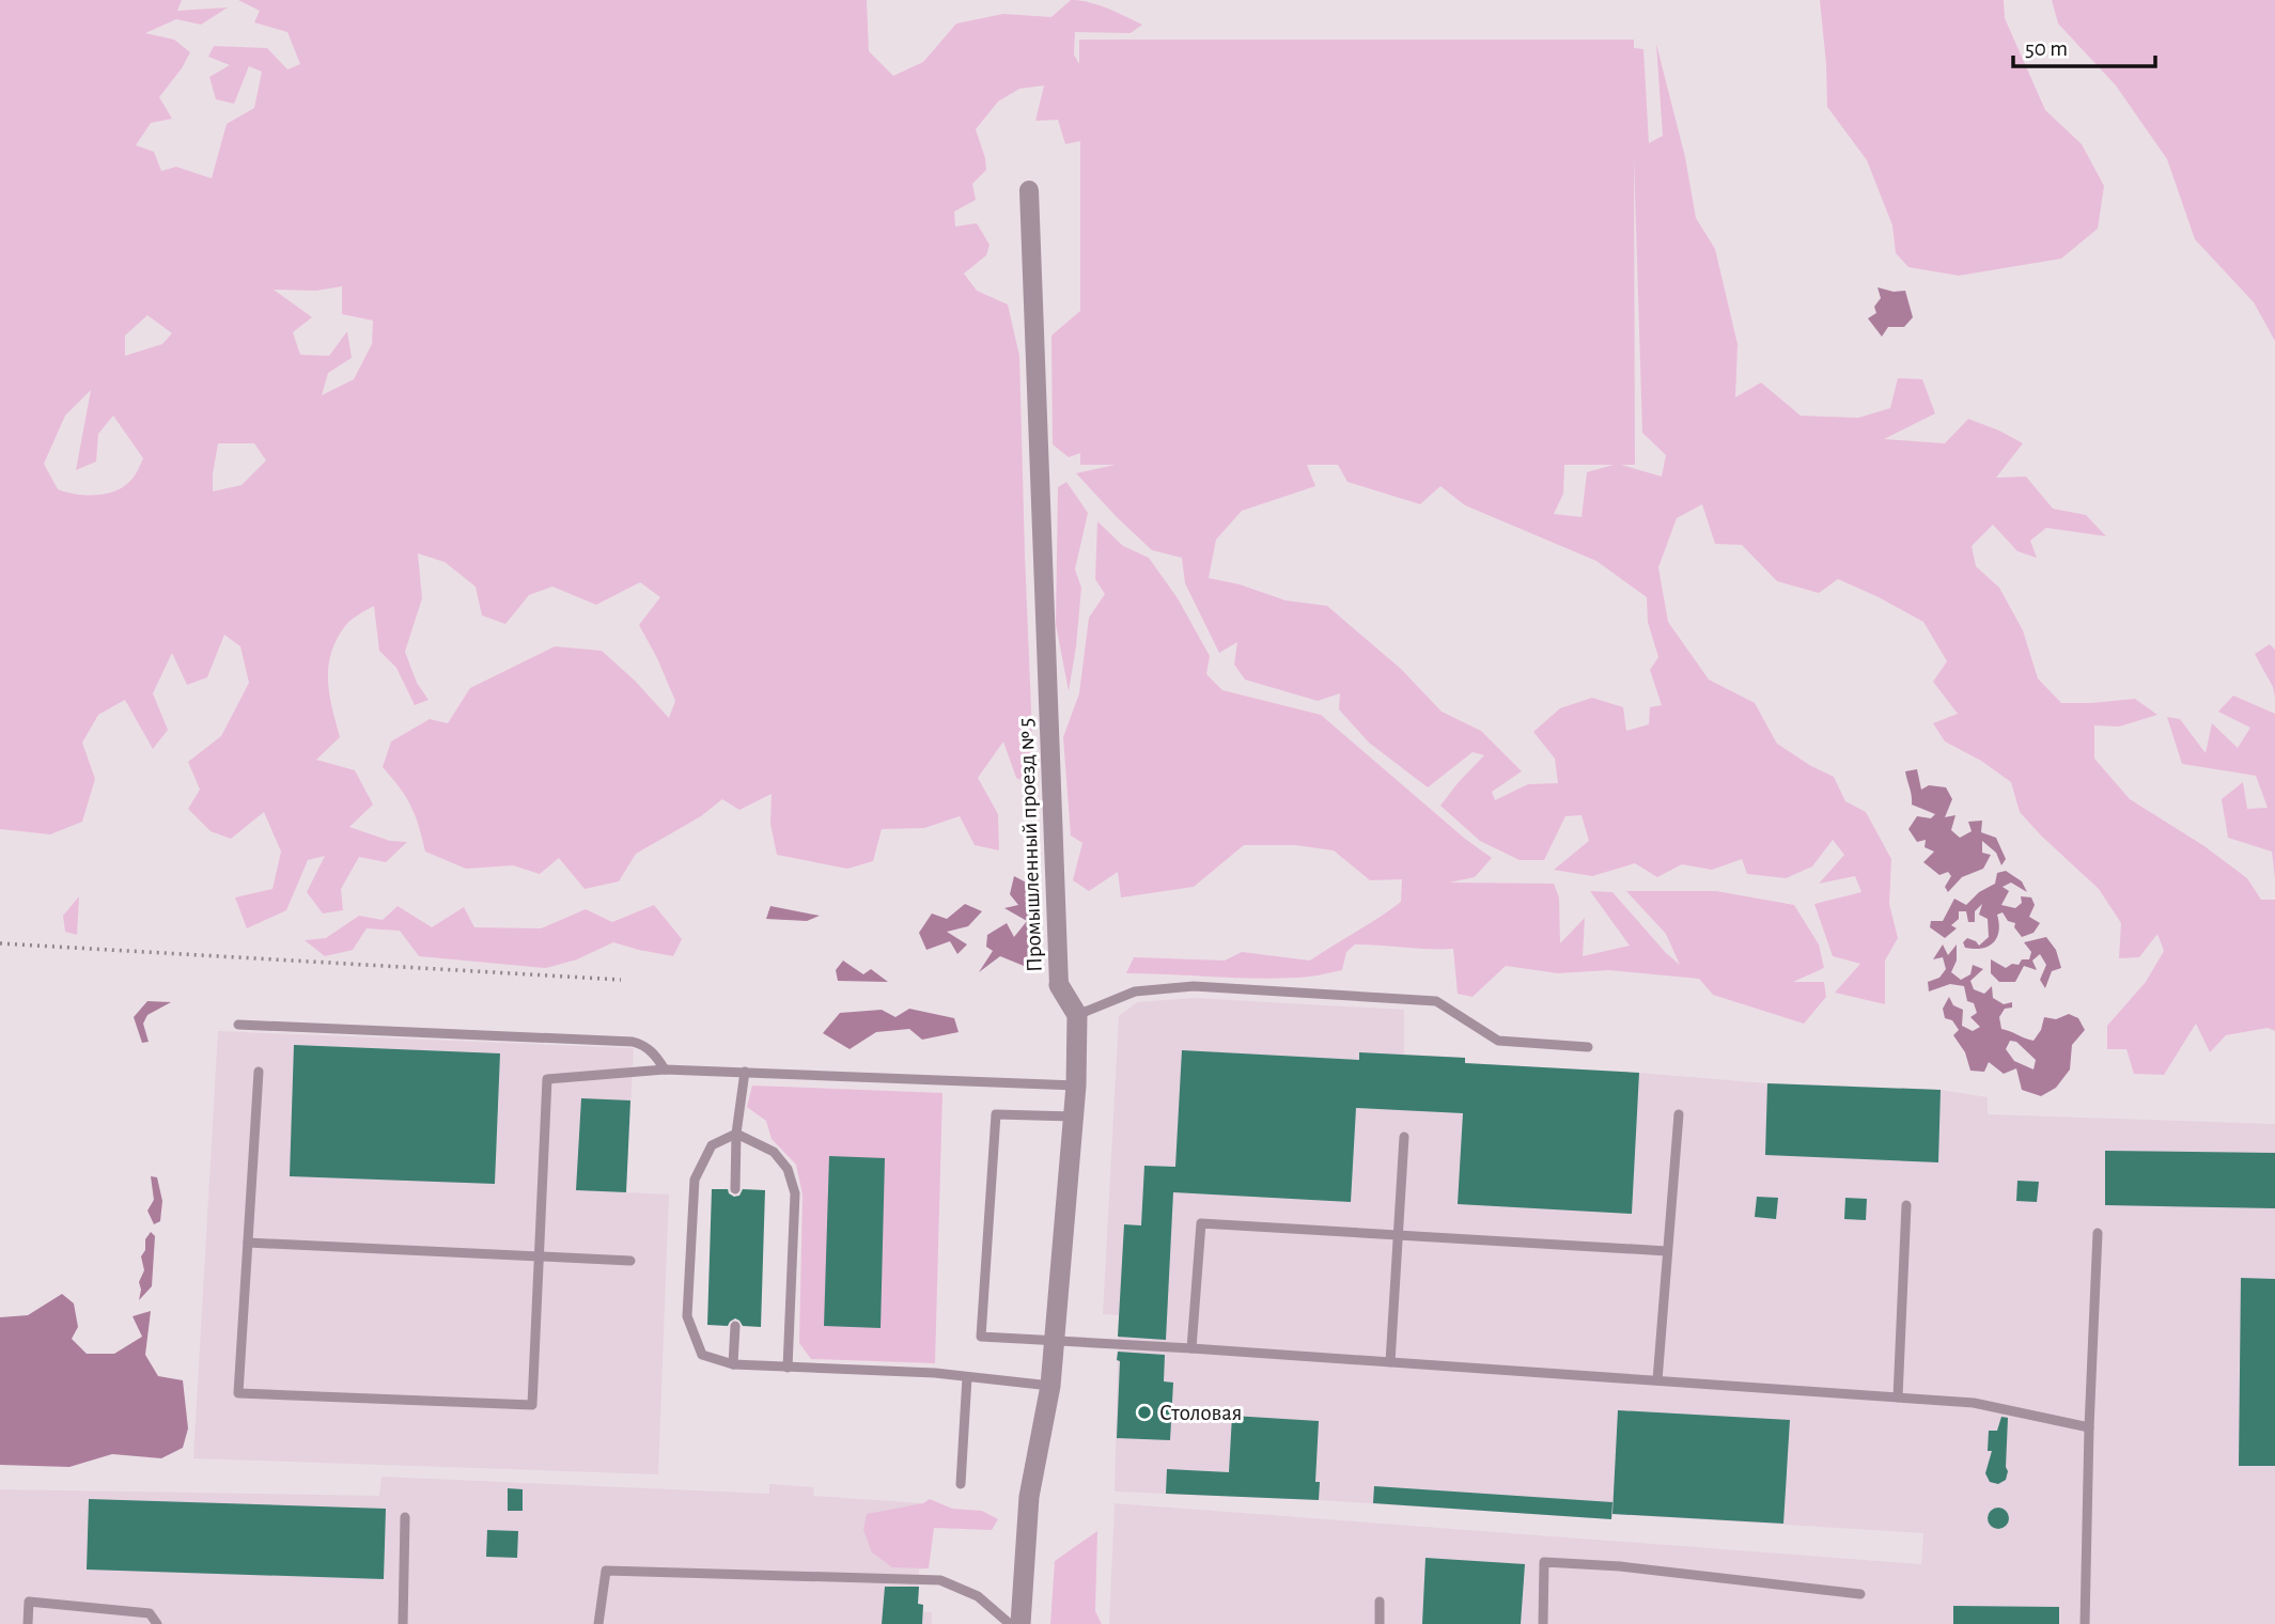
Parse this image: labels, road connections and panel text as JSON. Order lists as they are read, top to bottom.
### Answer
{
  "streets": {
    "street": ["Промышленный проезд № 5"]
  },
  "places": ["Столовая"],
  "scale_bar": "50 m"
}
